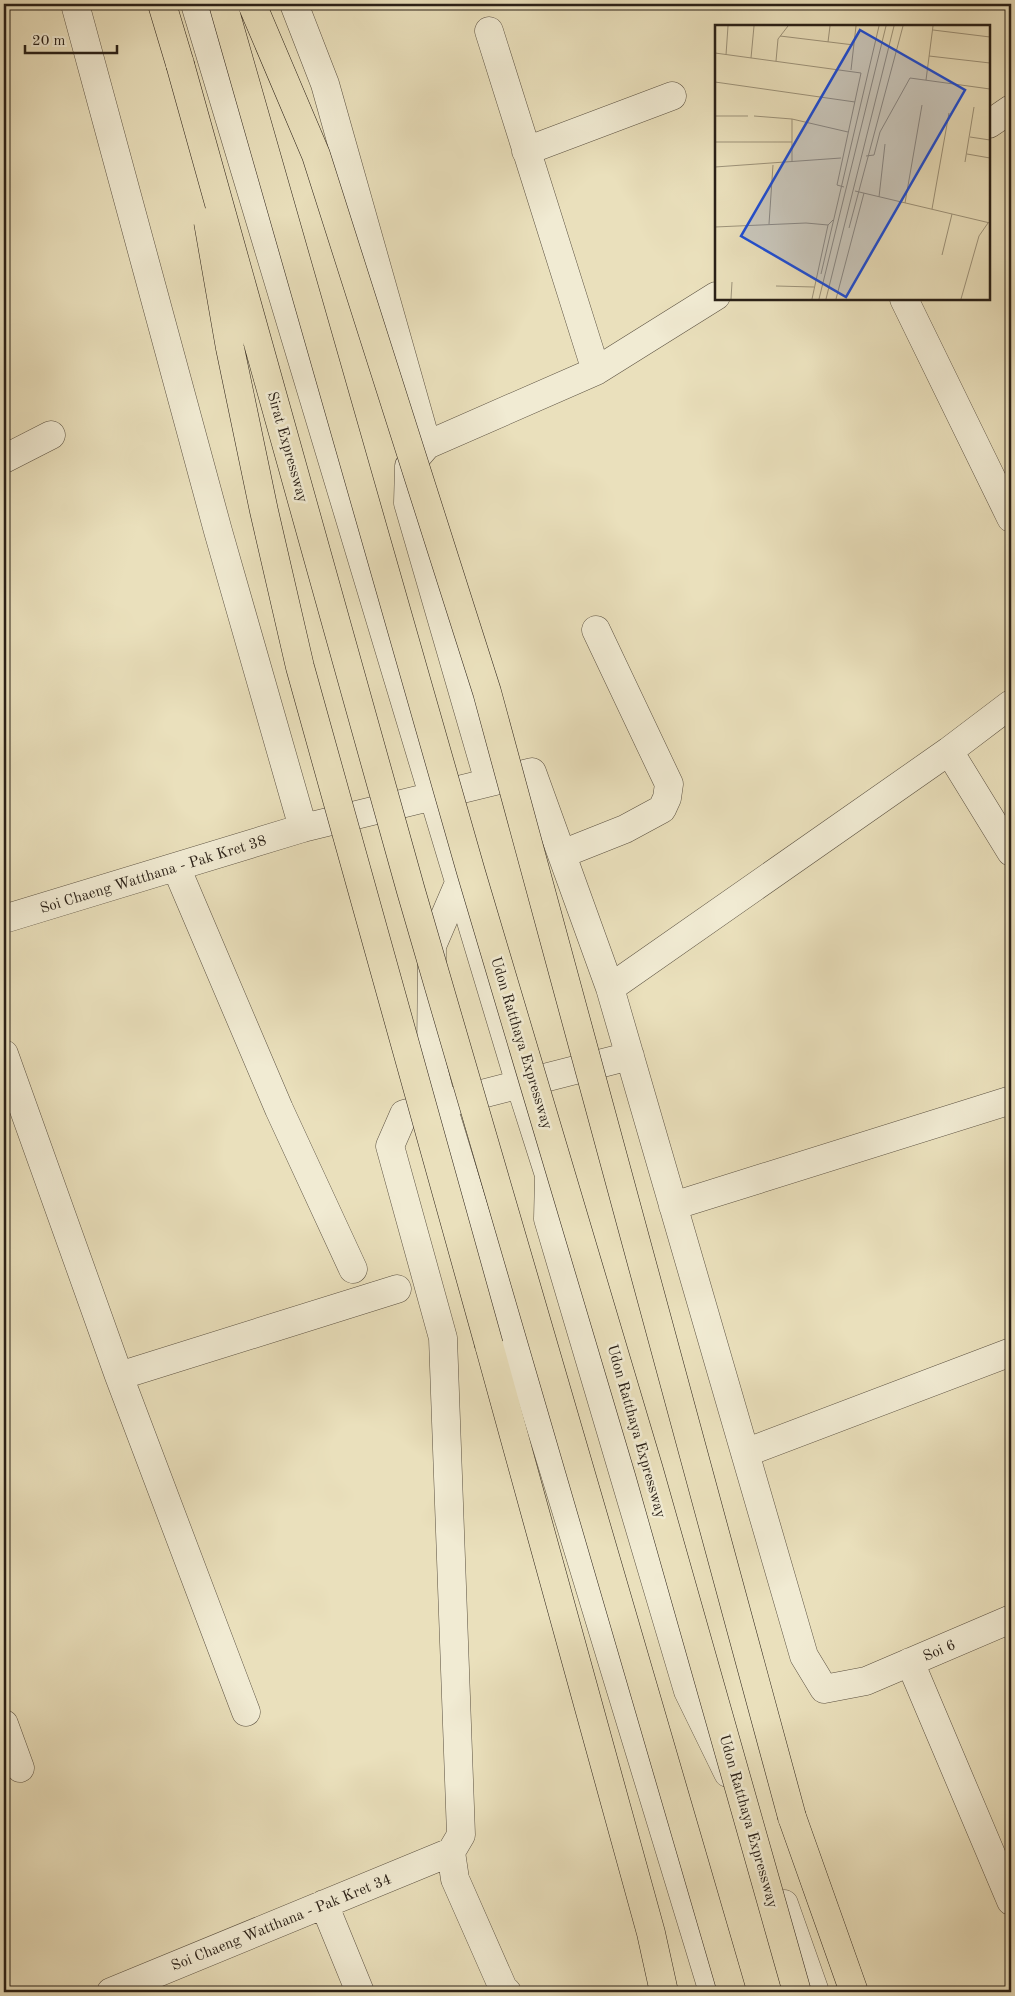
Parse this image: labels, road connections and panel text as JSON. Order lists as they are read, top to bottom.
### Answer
{
  "streets": {
    "highway": ["Sirat Expressway", "Udon Ratthaya Expressway"],
    "street": ["Soi Chaeng Watthana - Pak Kret 38", "Soi 6", "Soi Chaeng Watthana - Pak Kret 34"]
  },
  "scale_bar": "20 m"
}
